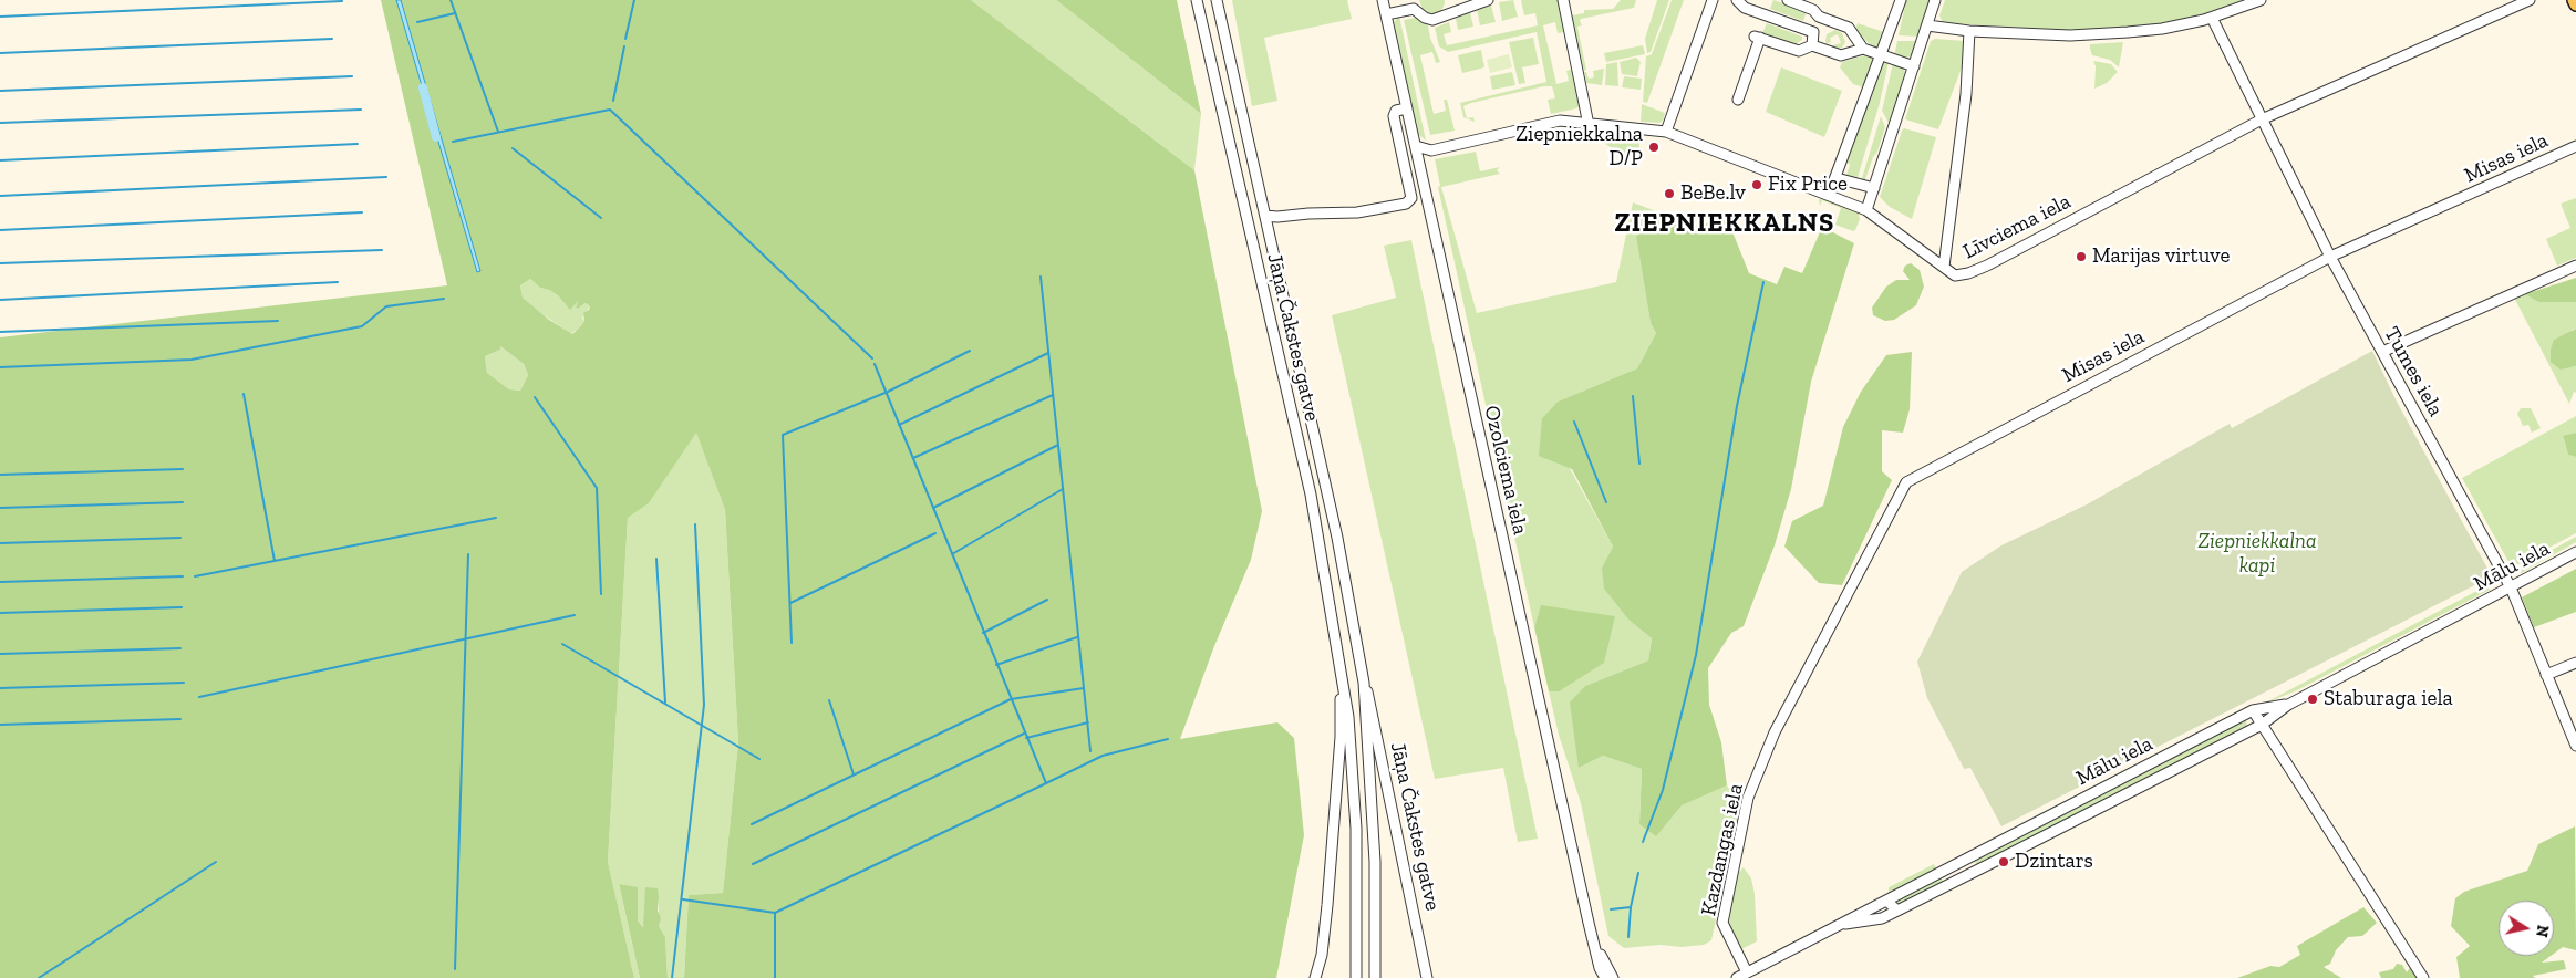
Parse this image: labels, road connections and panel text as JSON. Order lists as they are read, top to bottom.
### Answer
{
  "streets": {
    "street": [
      "Misas iela",
      "Līvciema iela",
      "Jāņa Čakstes gatve",
      "Tumes iela",
      "Ozolciema iela",
      "Mālu iela",
      "Kazdangas iela"
    ]
  },
  "crossings": [
    ["Misas iela", "Tumes iela"],
    ["Misas iela", "Kazdangas iela"],
    ["Līvciema iela", "Tumes iela"],
    ["Līvciema iela", "Ozolciema iela"],
    ["Tumes iela", "Mālu iela"],
    ["Mālu iela", "Kazdangas iela"]
  ],
  "districts": ["ZIEPNIEKKALNS"],
  "parks": ["Ziepniekkalna kapi"],
  "places": [
    "Ziepniekkalna D/P",
    "Fix Price",
    "BeBe.lv",
    "Marijas virtuve",
    "Staburaga iela",
    "Dzintars"
  ],
  "north": "right"
}
